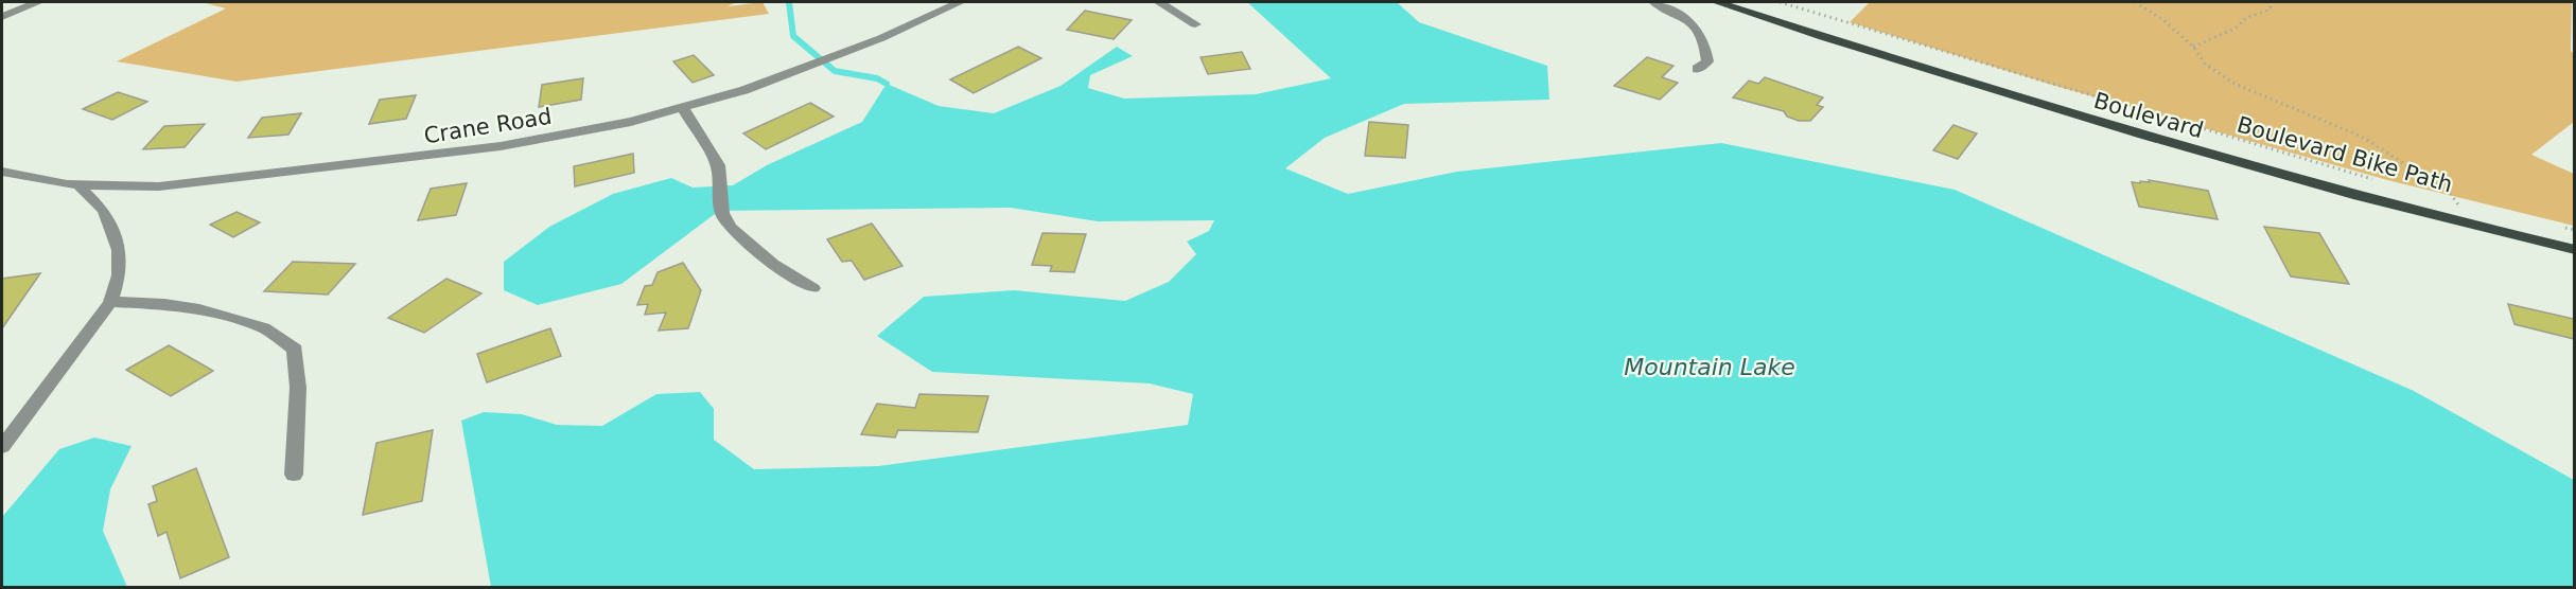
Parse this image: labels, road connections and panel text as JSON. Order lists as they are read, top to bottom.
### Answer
{
  "streets": {
    "main road": ["Boulevard"],
    "street": ["Crane Road"],
    "path": ["Boulevard Bike Path"]
  },
  "water": ["Mountain Lake"]
}
